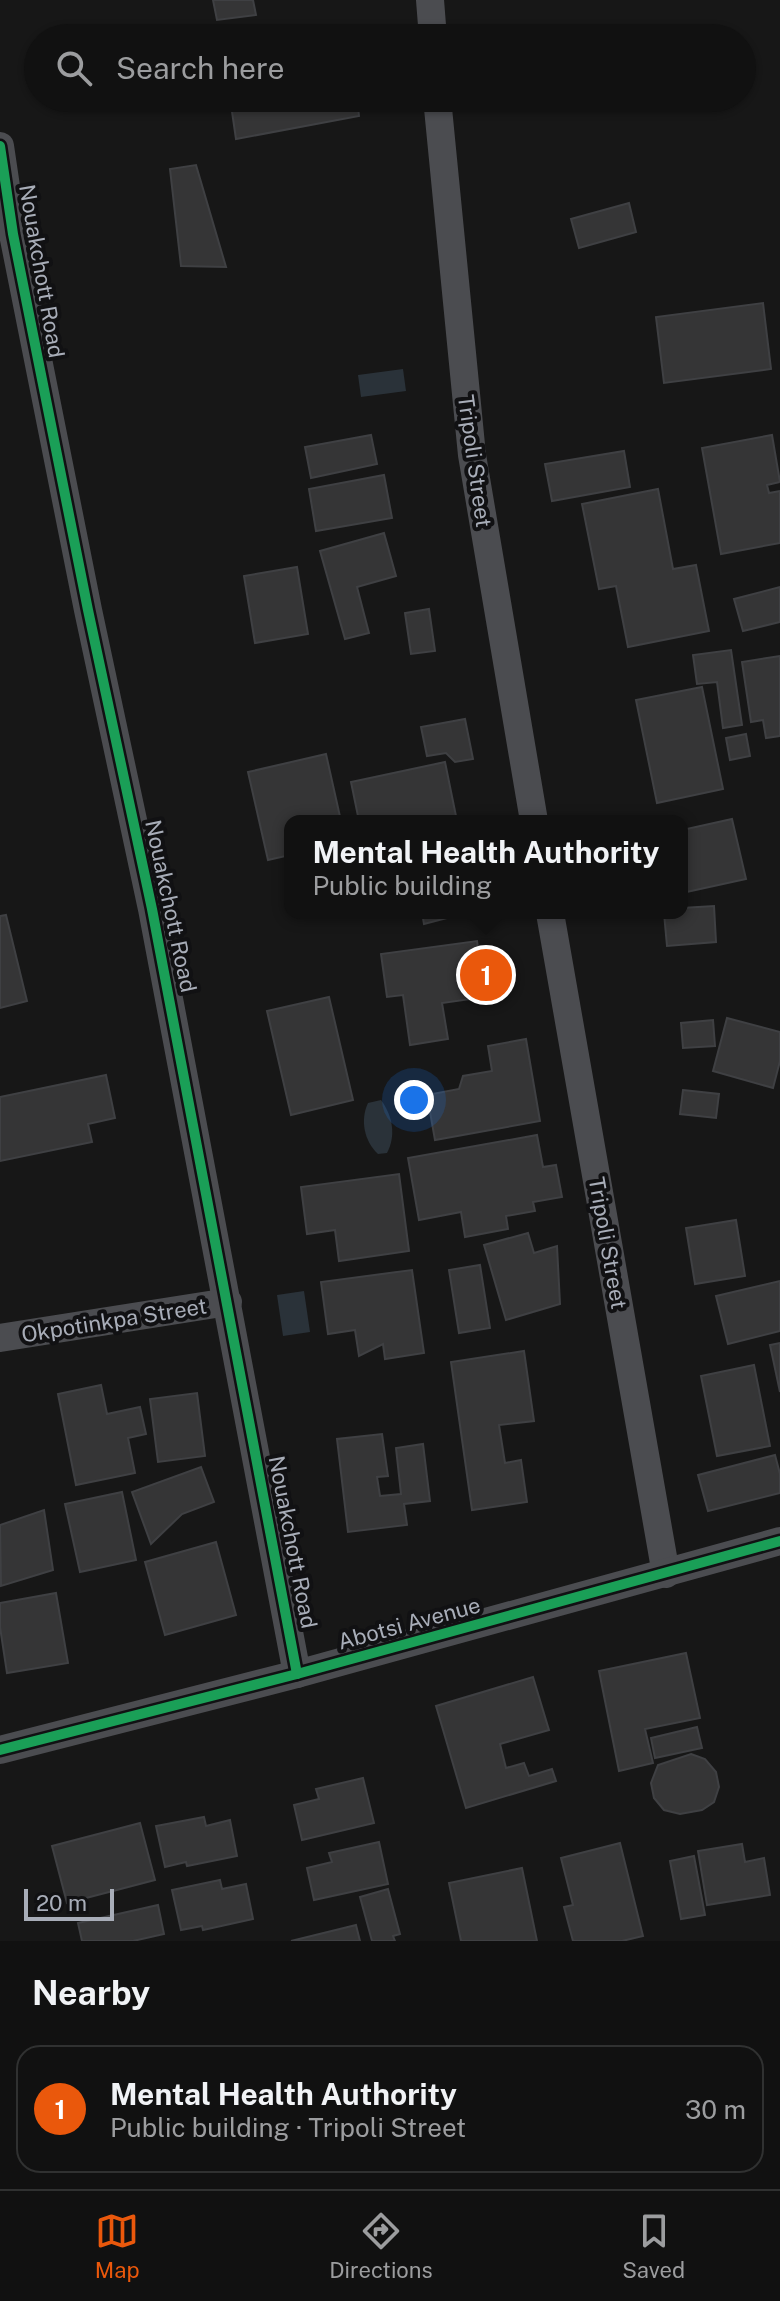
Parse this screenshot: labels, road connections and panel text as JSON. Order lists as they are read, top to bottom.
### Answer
{
  "streets": {
    "street": [
      "Nouakchott Road",
      "Tripoli Street",
      "Okpotinkpa Street",
      "Abotsi Avenue"
    ]
  },
  "crossings": [
    ["Nouakchott Road", "Okpotinkpa Street"],
    ["Nouakchott Road", "Abotsi Avenue"],
    ["Tripoli Street", "Abotsi Avenue"]
  ],
  "scale_bar": "20 m",
  "page": {
    "search": "Search here",
    "popup": ["Mental Health Authority", "Public building"],
    "pins": "1",
    "scale": "20 m",
    "heading": "Nearby",
    "list": [
      {
        "mark": "1",
        "name": "Mental Health Authority",
        "note": "Public building · Tripoli Street",
        "value": "30 m"
      }
    ],
    "nav": ["Map", "Directions", "Saved"]
  }
}
